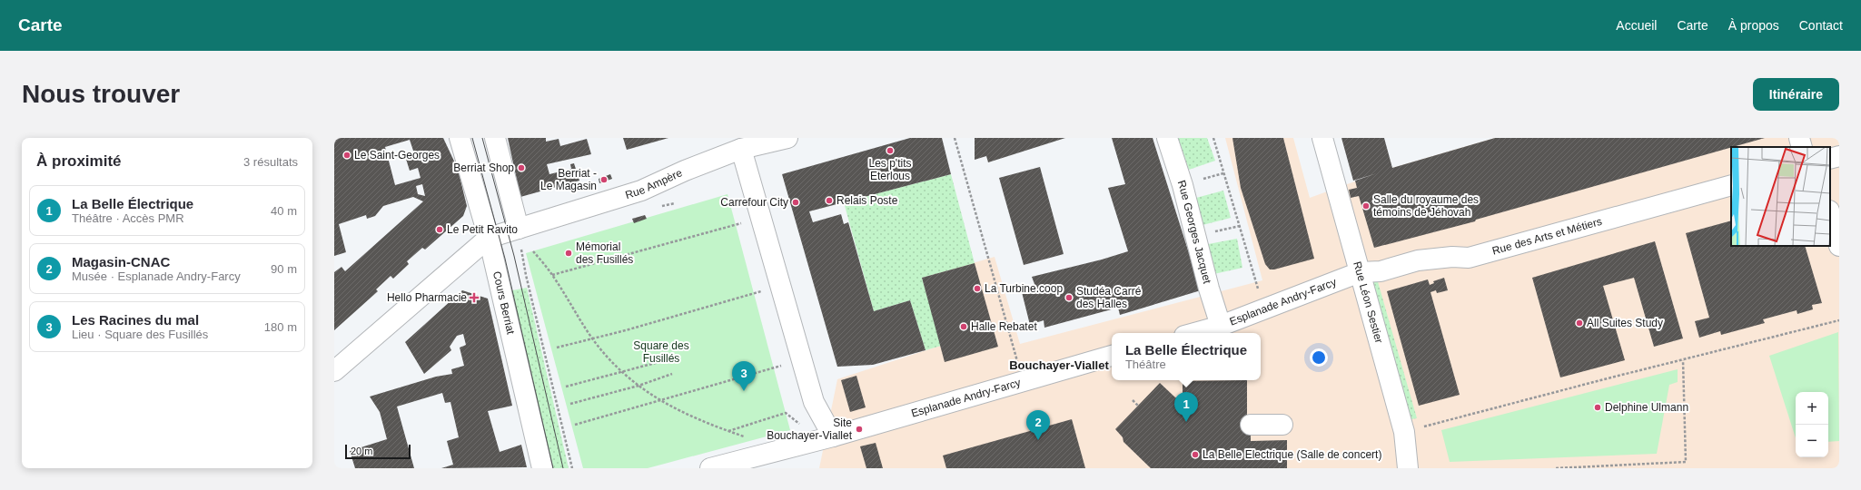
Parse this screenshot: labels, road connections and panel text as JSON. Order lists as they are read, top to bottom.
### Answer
{
  "streets": {
    "street": [
      "Rue Ampère",
      "Rue Georges Jacquet",
      "Rue des Arts et Métiers",
      "Cours Berriat",
      "Esplanade Andry-Farcy",
      "Rue Léon Sestier"
    ]
  },
  "crossings": [
    ["Rue Ampère", "Cours Berriat"],
    ["Rue Georges Jacquet", "Esplanade Andry-Farcy"],
    ["Rue des Arts et Métiers", "Esplanade Andry-Farcy"],
    ["Rue des Arts et Métiers", "Rue Léon Sestier"],
    ["Esplanade Andry-Farcy", "Rue Léon Sestier"]
  ],
  "districts": ["Bouchayer-Viallet"],
  "parks": ["Square des Fusillés"],
  "places": {
    "other": [
      "Les p'tits Eterlous",
      "Le Saint-Georges",
      "Berriat Shop",
      "Berriat - Le Magasin",
      "Relais Poste",
      "Carrefour City",
      "Salle du royaume des témoins de Jéhovah",
      "Le Petit Ravito",
      "Mémorial des Fusillés",
      "La Turbine.coop",
      "Studéa Carré des Halles",
      "All Suites Study",
      "Halle Rebatet",
      "Delphine Ulmann",
      "Site Bouchayer-Viallet",
      "La Belle Electrique (Salle de concert)"
    ],
    "health": ["Hello Pharmacie"]
  },
  "scale_bar": "20 m",
  "page": {
    "header": "Carte",
    "nav": [
      "Accueil",
      "Carte",
      "À propos",
      "Contact"
    ],
    "buttons": "Itinéraire",
    "title": "Nous trouver",
    "heading": ["À proximité", "3 résultats"],
    "list": [
      {
        "mark": "1",
        "name": "La Belle Électrique",
        "note": "Théâtre · Accès PMR",
        "value": "40 m"
      },
      {
        "mark": "2",
        "name": "Magasin-CNAC",
        "note": "Musée · Esplanade Andry-Farcy",
        "value": "90 m"
      },
      {
        "mark": "3",
        "name": "Les Racines du mal",
        "note": "Lieu · Square des Fusillés",
        "value": "180 m"
      }
    ],
    "popup": ["La Belle Électrique", "Théâtre"],
    "pins": ["3", "1", "2"],
    "map_buttons": ["+", "−"],
    "scale": "20 m"
  }
}
